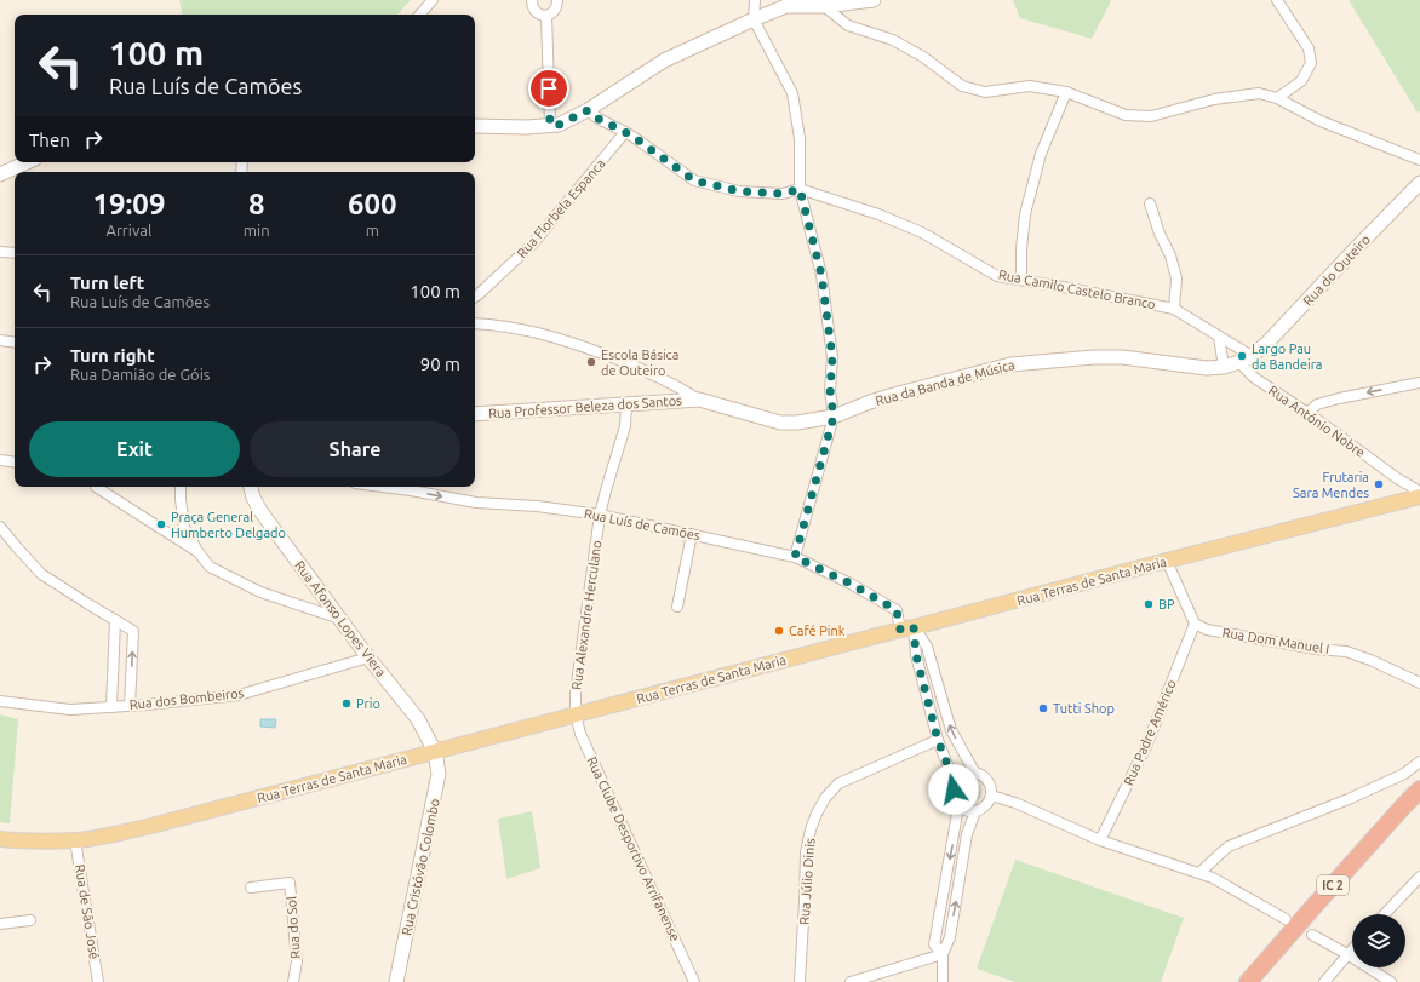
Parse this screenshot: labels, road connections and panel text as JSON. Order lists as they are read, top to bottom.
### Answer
{
  "streets": {
    "highway": ["IC 2"],
    "main road": ["Rua Terras de Santa Maria"],
    "street": [
      "Rua Florbela Espanca",
      "Rua do Outeiro",
      "Rua Camilo Castelo Branco",
      "Rua da Banda de Música",
      "Rua Professor Beleza dos Santos",
      "Rua António Nobre",
      "Rua Luís de Camões",
      "Rua Alexandre Herculano",
      "Rua Afonso Lopes Viera",
      "Rua Dom Manuel I",
      "Rua dos Bombeiros",
      "Rua Padre Américo",
      "Rua Clube Desportivo Arrifanense",
      "Rua Cristóvão Colombo",
      "Rua Júlio Dinis",
      "Rua de São José",
      "Rua do Sol"
    ]
  },
  "crossings": [
    ["Rua do Outeiro", "Rua Camilo Castelo Branco"],
    ["Rua da Banda de Música", "Rua Professor Beleza dos Santos"],
    ["Rua Professor Beleza dos Santos", "Rua Alexandre Herculano"],
    ["Rua Luís de Camões", "Rua Terras de Santa Maria"],
    ["Rua Luís de Camões", "Rua Alexandre Herculano"],
    ["Rua Terras de Santa Maria", "Rua Alexandre Herculano"],
    ["Rua Terras de Santa Maria", "Rua Afonso Lopes Viera"],
    ["Rua Terras de Santa Maria", "Rua Clube Desportivo Arrifanense"],
    ["Rua Terras de Santa Maria", "Rua Cristóvão Colombo"],
    ["Rua Terras de Santa Maria", "Rua de São José"],
    ["Rua Alexandre Herculano", "Rua Clube Desportivo Arrifanense"],
    ["Rua Afonso Lopes Viera", "Rua dos Bombeiros"],
    ["Rua Afonso Lopes Viera", "Rua Cristóvão Colombo"],
    ["Rua Dom Manuel I", "Rua Padre Américo"]
  ],
  "one_way": ["Rua Luís de Camões"],
  "places": [
    "Largo Pau da Bandeira",
    "Escola Básica de Outeiro",
    "Frutaria Sara Mendes",
    "Praça General Humberto Delgado",
    "BP",
    "Café Pink",
    "Prio",
    "Tutti Shop"
  ],
  "page": {
    "turn": ["100 m", "Rua Luís de Camões"],
    "then": "Then",
    "eta": [
      "19:09",
      "Arrival",
      "8",
      "min",
      "600",
      "m"
    ],
    "list": [
      {
        "name": "Turn left",
        "note": "Rua Luís de Camões",
        "value": "100 m"
      },
      {
        "name": "Turn right",
        "note": "Rua Damião de Góis",
        "value": "90 m"
      }
    ],
    "buttons": ["Exit", "Share"]
  }
}
